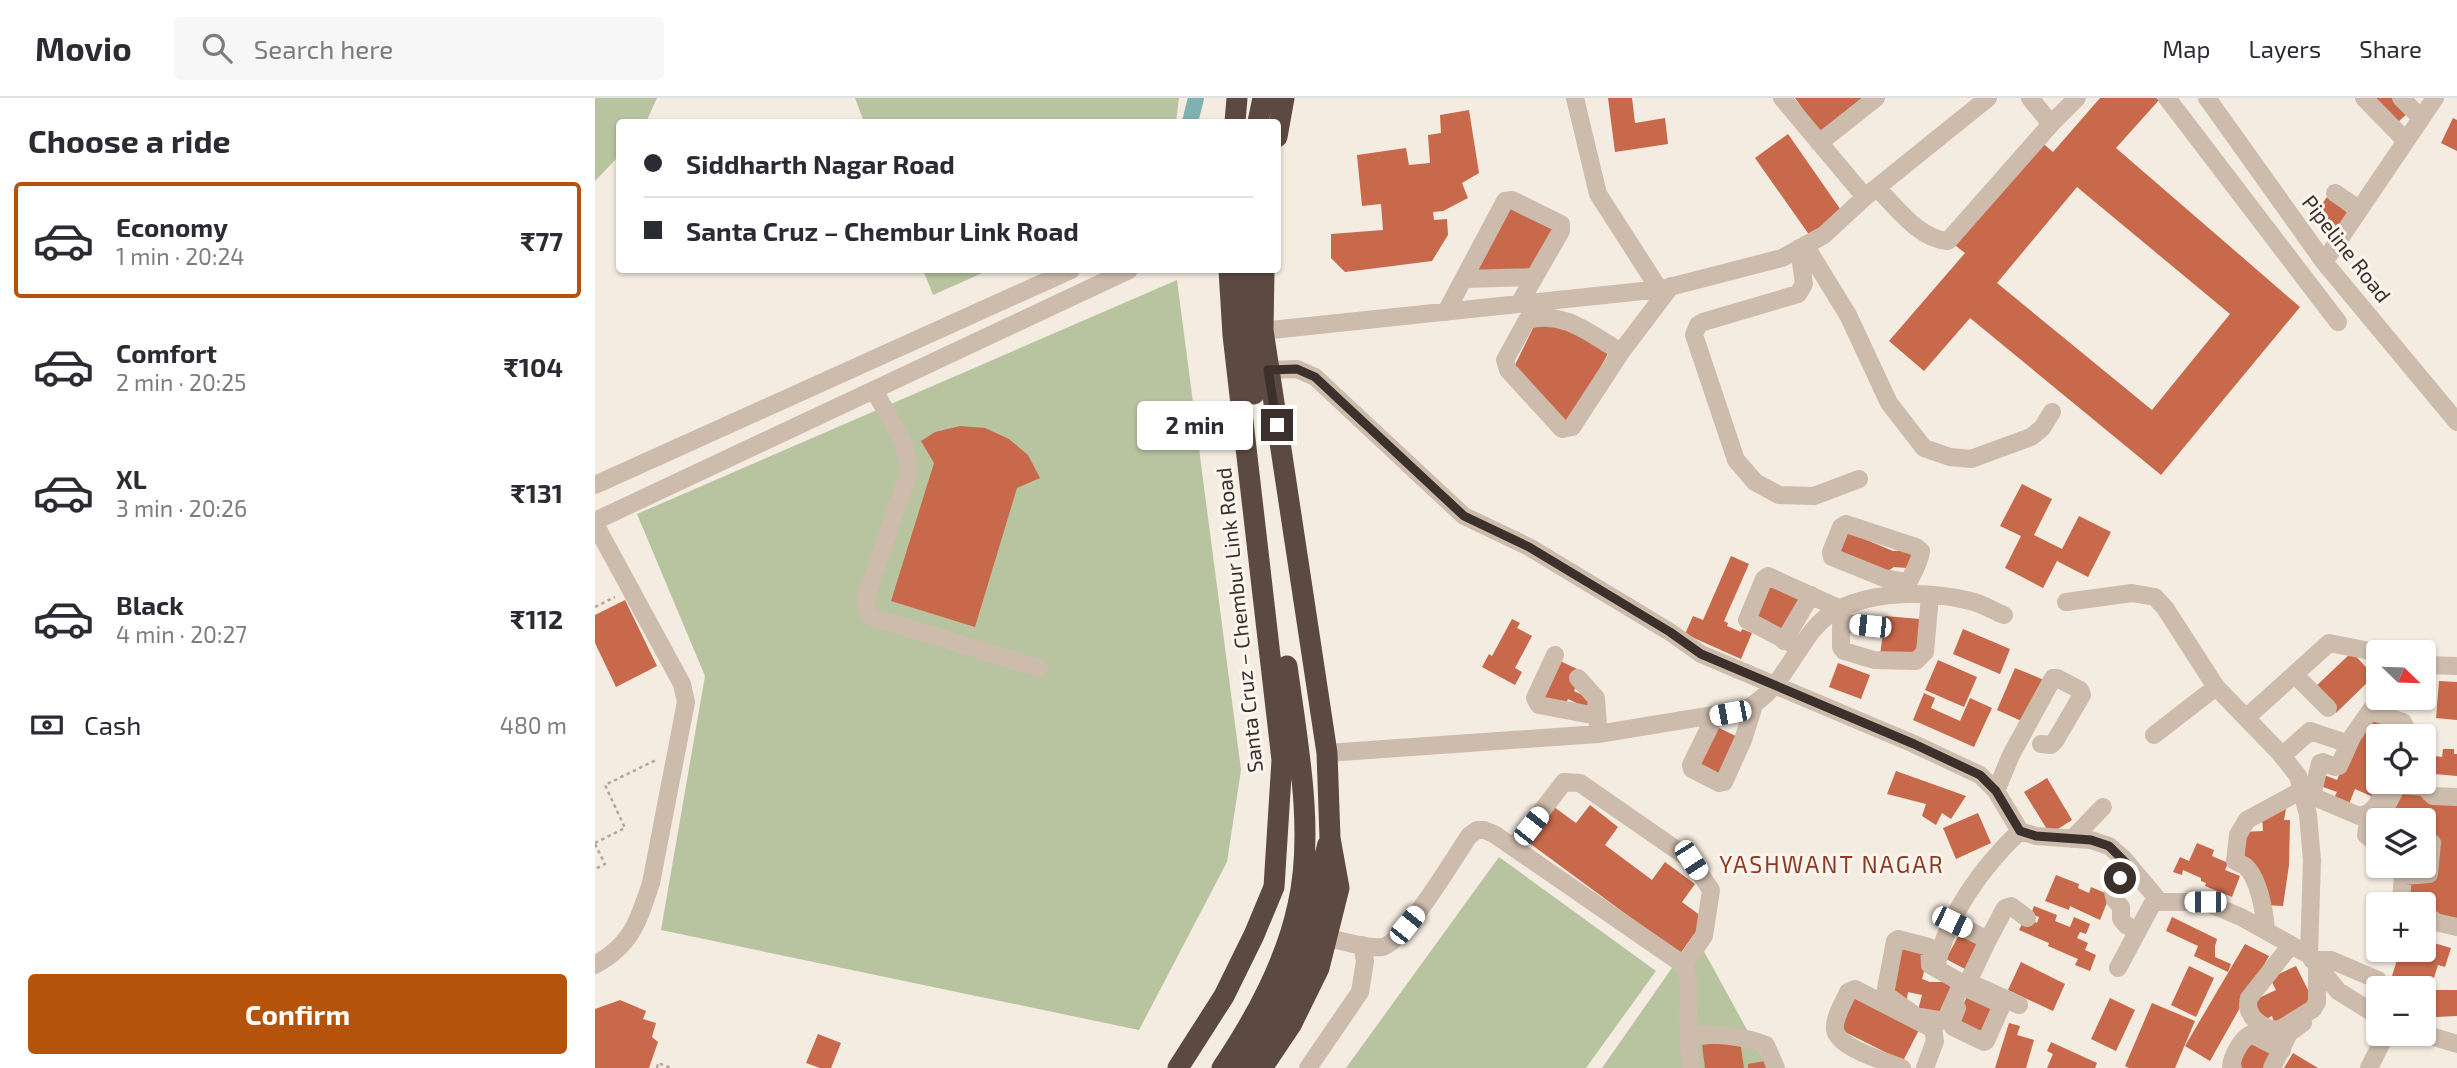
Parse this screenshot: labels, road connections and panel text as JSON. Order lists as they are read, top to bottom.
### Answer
{
  "streets": {
    "highway": ["Santa Cruz – Chembur Link Road"],
    "street": ["Pipeline Road"]
  },
  "districts": ["YASHWANT NAGAR"],
  "north": "bottom right",
  "page": {
    "header": "Movio",
    "search": "Search here",
    "nav": ["Map", "Layers", "Share"],
    "heading": "Choose a ride",
    "banner": ["Siddharth Nagar Road", "Santa Cruz – Chembur Link Road"],
    "list": [
      {
        "name": "Economy",
        "note": "1 min · 20:24",
        "value": "₹77"
      },
      {
        "name": "Comfort",
        "note": "2 min · 20:25",
        "value": "₹104"
      },
      {
        "name": "XL",
        "note": "3 min · 20:26",
        "value": "₹131"
      },
      {
        "name": "Black",
        "note": "4 min · 20:27",
        "value": "₹112"
      }
    ],
    "bubble": "2 min",
    "map_buttons": ["+", "−"],
    "pay": ["Cash", "480 m"],
    "buttons": "Confirm"
  }
}
